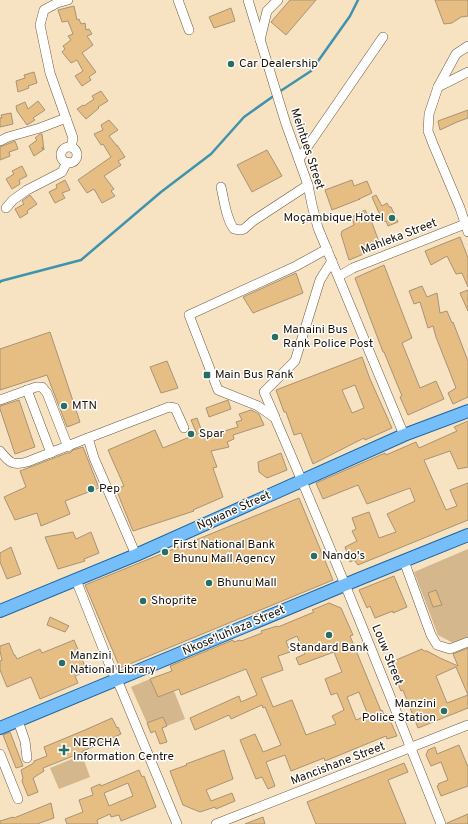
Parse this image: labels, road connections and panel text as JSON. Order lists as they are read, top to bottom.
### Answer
{
  "streets": {
    "main road": ["Ngwane Street", "Nkose'luhlaza Street"],
    "street": [
      "Meintues Street",
      "Mahleka Street",
      "Louw Street",
      "Mancishane Street"
    ]
  },
  "crossings": [
    ["Meintues Street", "Mahleka Street"],
    ["Meintues Street", "Ngwane Street"],
    ["Meintues Street", "Louw Street"],
    ["Ngwane Street", "Louw Street"],
    ["Nkose'luhlaza Street", "Louw Street"],
    ["Louw Street", "Mancishane Street"]
  ],
  "places": {
    "other": [
      "Car Dealership",
      "Moçambique Hotel",
      "Manaini Bus Rank Police Post",
      "MTN",
      "Spar",
      "Pep",
      "First National Bank Bhunu Mall Agency",
      "Nando's",
      "Bhunu Mall",
      "Shoprite",
      "Standard Bank",
      "Manzini National Library",
      "Manzini Police Station"
    ],
    "transit": ["Main Bus Rank"],
    "health": ["NERCHA Information Centre"]
  }
}
